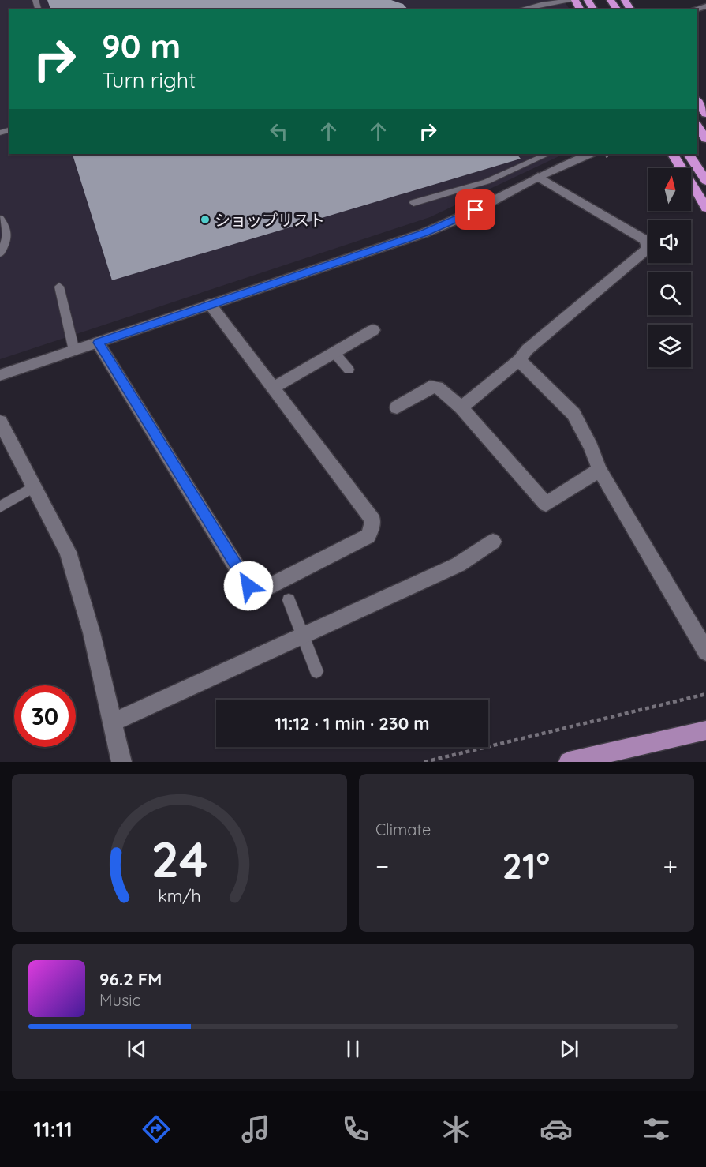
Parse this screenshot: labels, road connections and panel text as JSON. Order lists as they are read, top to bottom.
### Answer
{
  "places": ["ショップリスト"],
  "north": "top",
  "page": {
    "turn": ["90 m", "Turn right"],
    "limit": "30",
    "trip": "11:12 · 1 min · 230 m",
    "tile": "Climate",
    "heat": ["−", "21°", "+"],
    "song": ["96.2 FM", "Music"],
    "tabs": "11:11",
    "gauge": ["24", "km/h"]
  }
}
